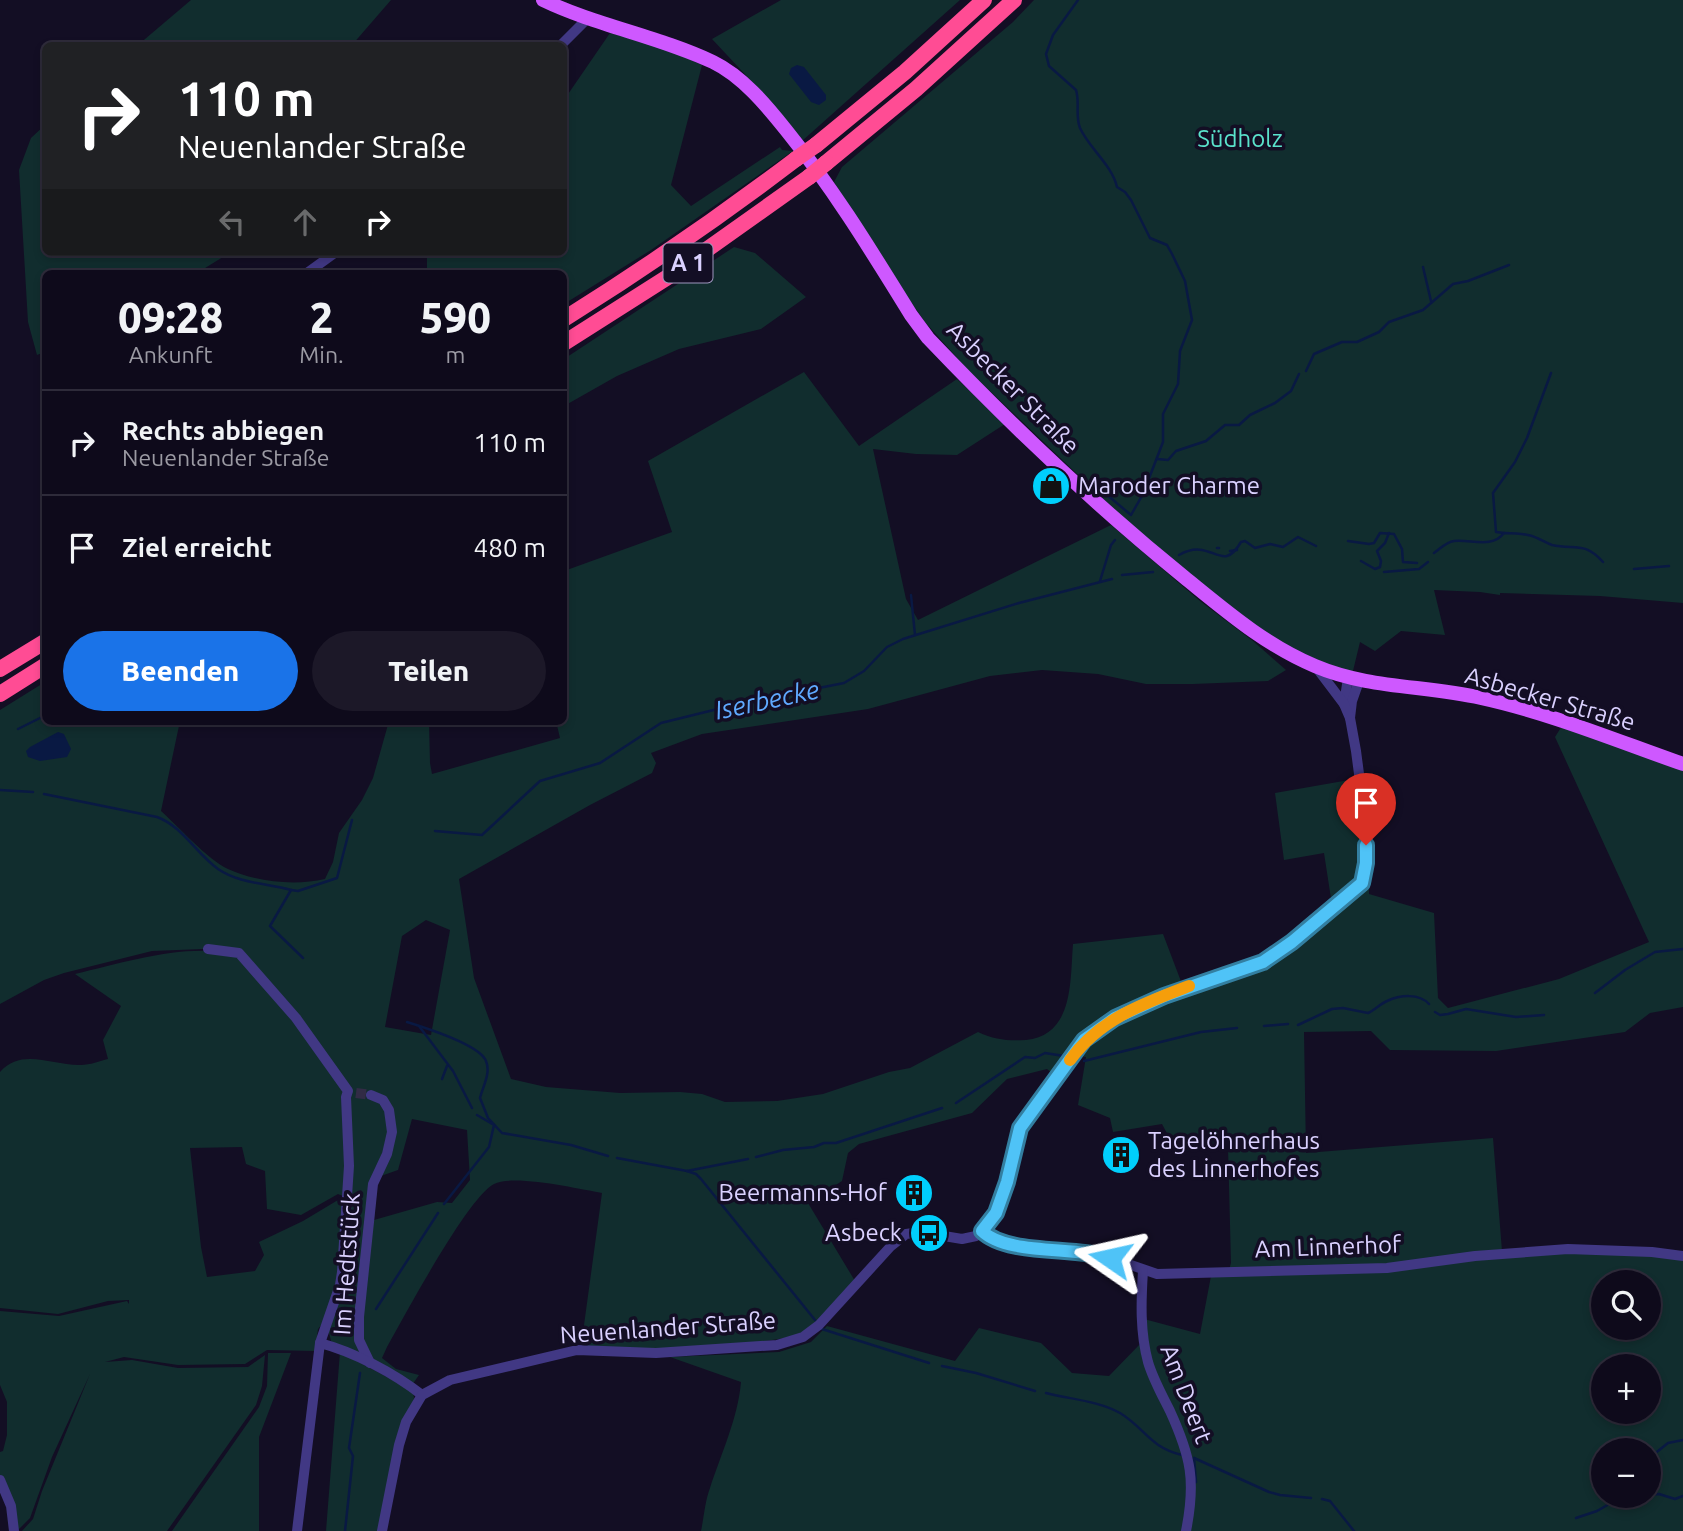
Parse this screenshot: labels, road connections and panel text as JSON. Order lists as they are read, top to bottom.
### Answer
{
  "streets": {
    "highway": ["A 1"],
    "main road": ["Asbecker Straße"],
    "street": [
      "Am Linnerhof",
      "Im Hedtstück",
      "Neuenlander Straße",
      "Am Deert"
    ]
  },
  "crossings": [
    ["Am Linnerhof", "Neuenlander Straße"],
    ["Am Linnerhof", "Am Deert"],
    ["Im Hedtstück", "Neuenlander Straße"]
  ],
  "water": ["Iserbecke"],
  "parks": ["Südholz"],
  "places": {
    "shop": ["Maroder Charme"],
    "building": ["Tagelöhnerhaus des Linnerhofes", "Beermanns-Hof"],
    "bus stop": ["Asbeck"]
  },
  "page": {
    "turn": ["110 m", "Neuenlander Straße"],
    "eta": [
      "09:28",
      "Ankunft",
      "2",
      "Min.",
      "590",
      "m"
    ],
    "list": [
      {
        "name": "Rechts abbiegen",
        "note": "Neuenlander Straße",
        "value": "110 m"
      },
      {
        "name": "Ziel erreicht",
        "value": "480 m"
      }
    ],
    "buttons": ["Beenden", "Teilen"],
    "map_buttons": ["+", "−"]
  }
}
